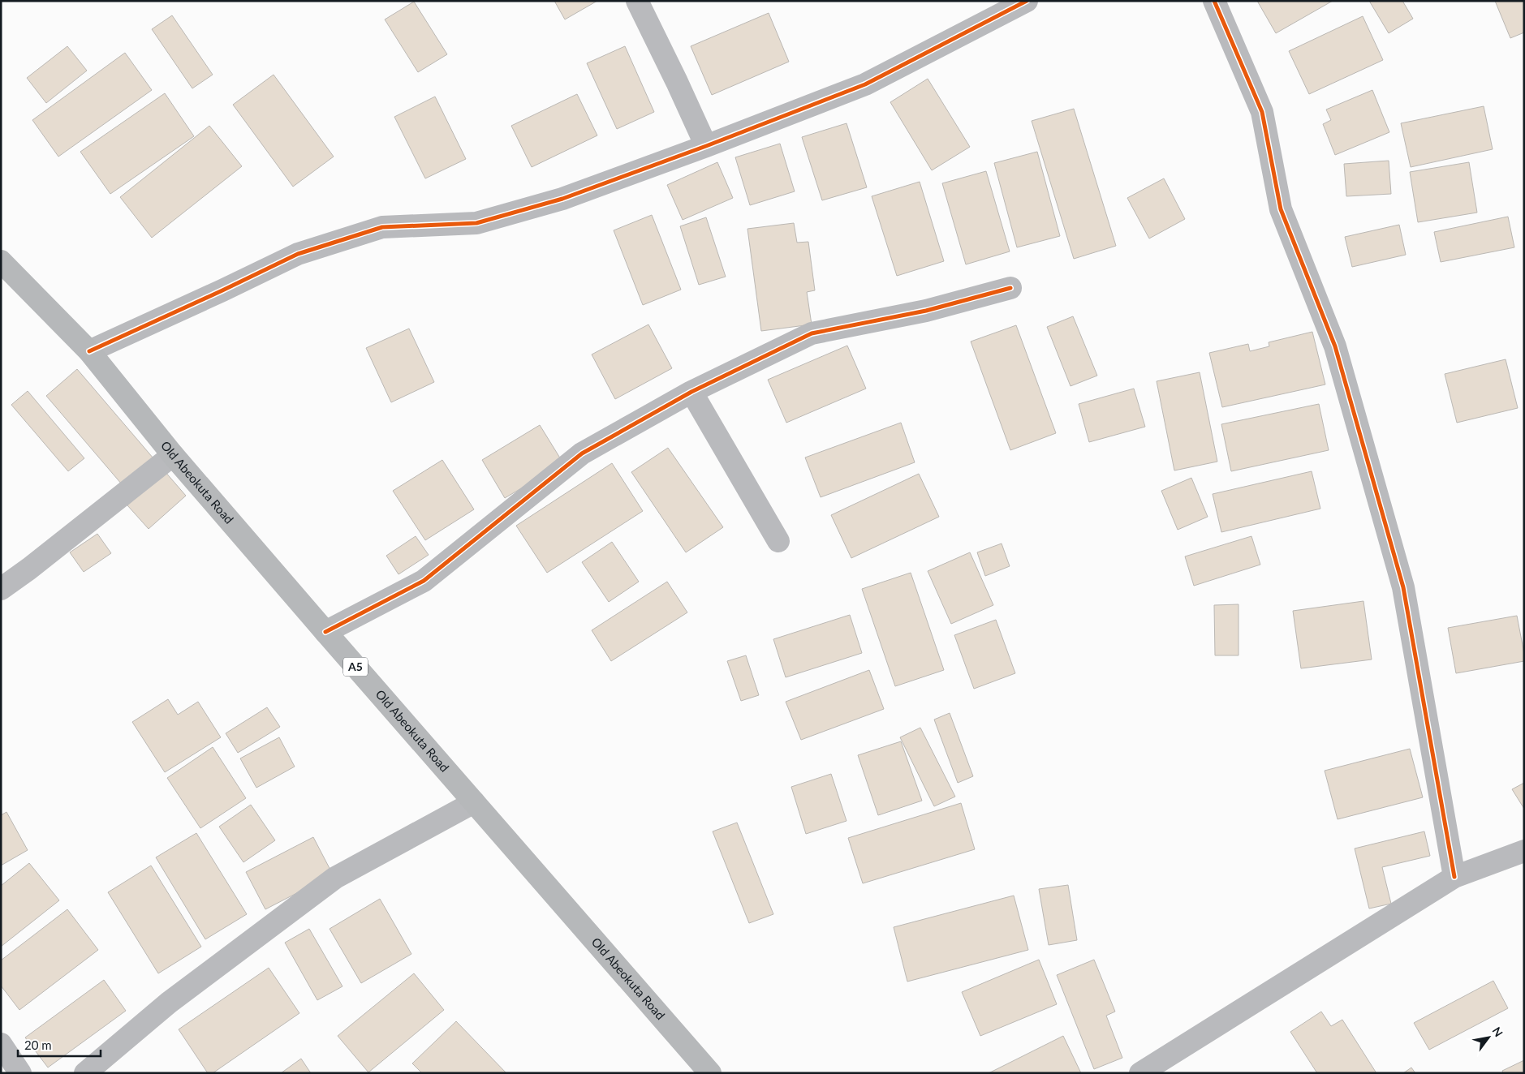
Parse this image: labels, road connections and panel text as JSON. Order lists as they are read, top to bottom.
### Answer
{
  "streets": {
    "highway": ["Old Abeokuta Road", "A5"]
  },
  "scale_bar": "20 m",
  "north": "top right"
}
